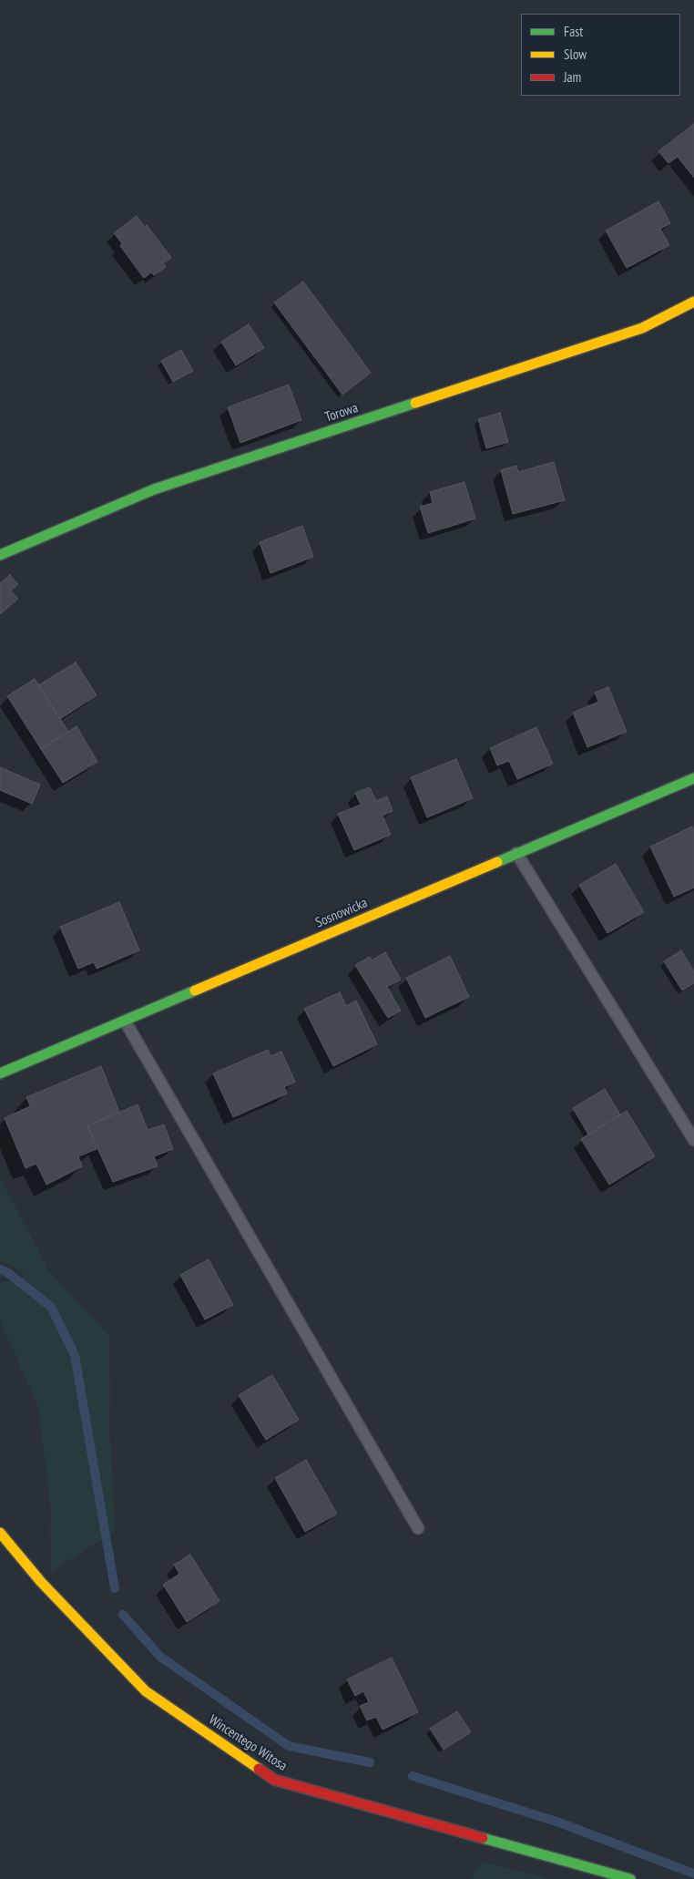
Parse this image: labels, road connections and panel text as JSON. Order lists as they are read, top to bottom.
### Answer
{
  "streets": {
    "street": ["Torowa", "Sosnowicka", "Wincentego Witosa"]
  },
  "legend": ["Fast", "Slow", "Jam"]
}
